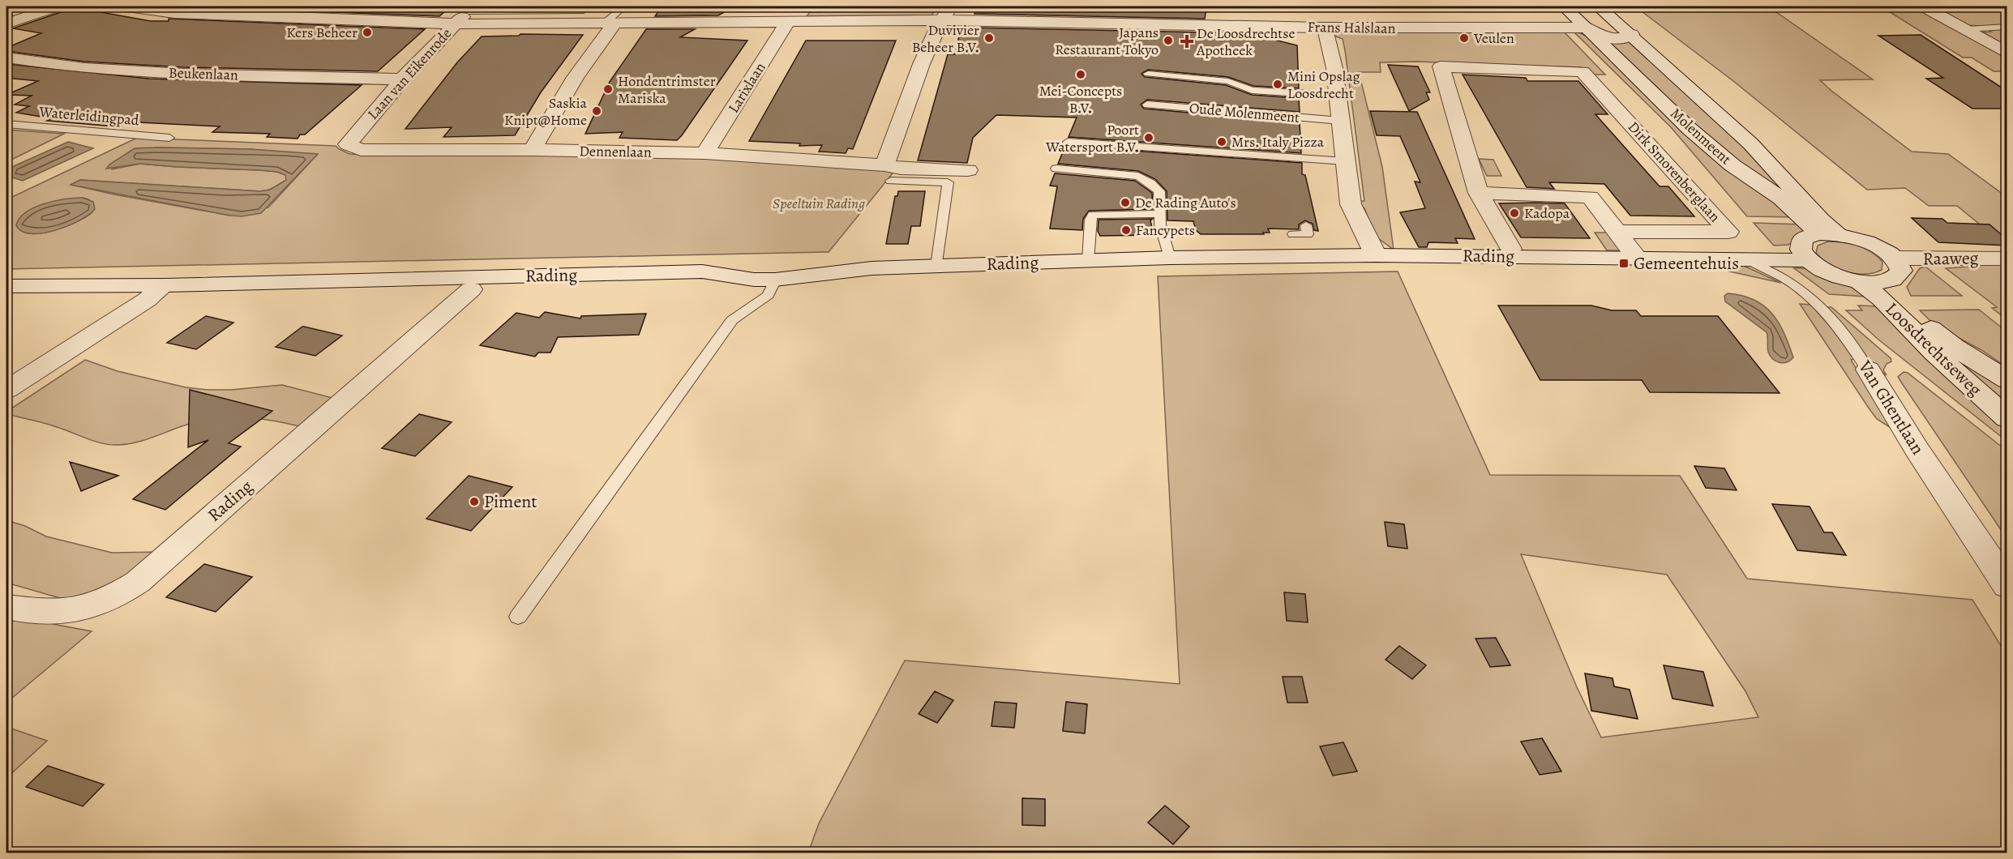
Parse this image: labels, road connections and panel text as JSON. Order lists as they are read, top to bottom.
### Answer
{
  "streets": {
    "street": [
      "Frans Halslaan",
      "Beukenlaan",
      "Laan van Eikenrode",
      "Larixlaan",
      "Molenmeent",
      "Dennenlaan",
      "Dirk Smorenberglaan",
      "Rading",
      "Raaweg",
      "Loosdrechtseweg",
      "Van Ghentlaan"
    ],
    "lane": ["Oude Molenmeent", "Waterleidingpad"]
  },
  "crossings": [
    ["Frans Halslaan", "Laan van Eikenrode"],
    ["Frans Halslaan", "Larixlaan"],
    ["Frans Halslaan", "Molenmeent"],
    ["Beukenlaan", "Laan van Eikenrode"],
    ["Laan van Eikenrode", "Dennenlaan"],
    ["Larixlaan", "Dennenlaan"],
    ["Rading", "Van Ghentlaan"]
  ],
  "parks": ["Speeltuin Rading"],
  "places": {
    "other": [
      "Kers Beheer",
      "Duvivier Beheer B.V.",
      "Veulen",
      "Japans Restaurant Tokyo",
      "Mei-Concepts B.V.",
      "Mini Opslag Loosdrecht",
      "Hondentrimster Mariska",
      "Saskia Knipt@Home",
      "Poort Watersport B.V.",
      "Mrs. Italy Pizza",
      "De Rading Auto's",
      "Kadopa",
      "Fancypets",
      "Piment"
    ],
    "health": ["De Loosdrechtse Apotheek"],
    "transit": ["Gemeentehuis"]
  }
}
